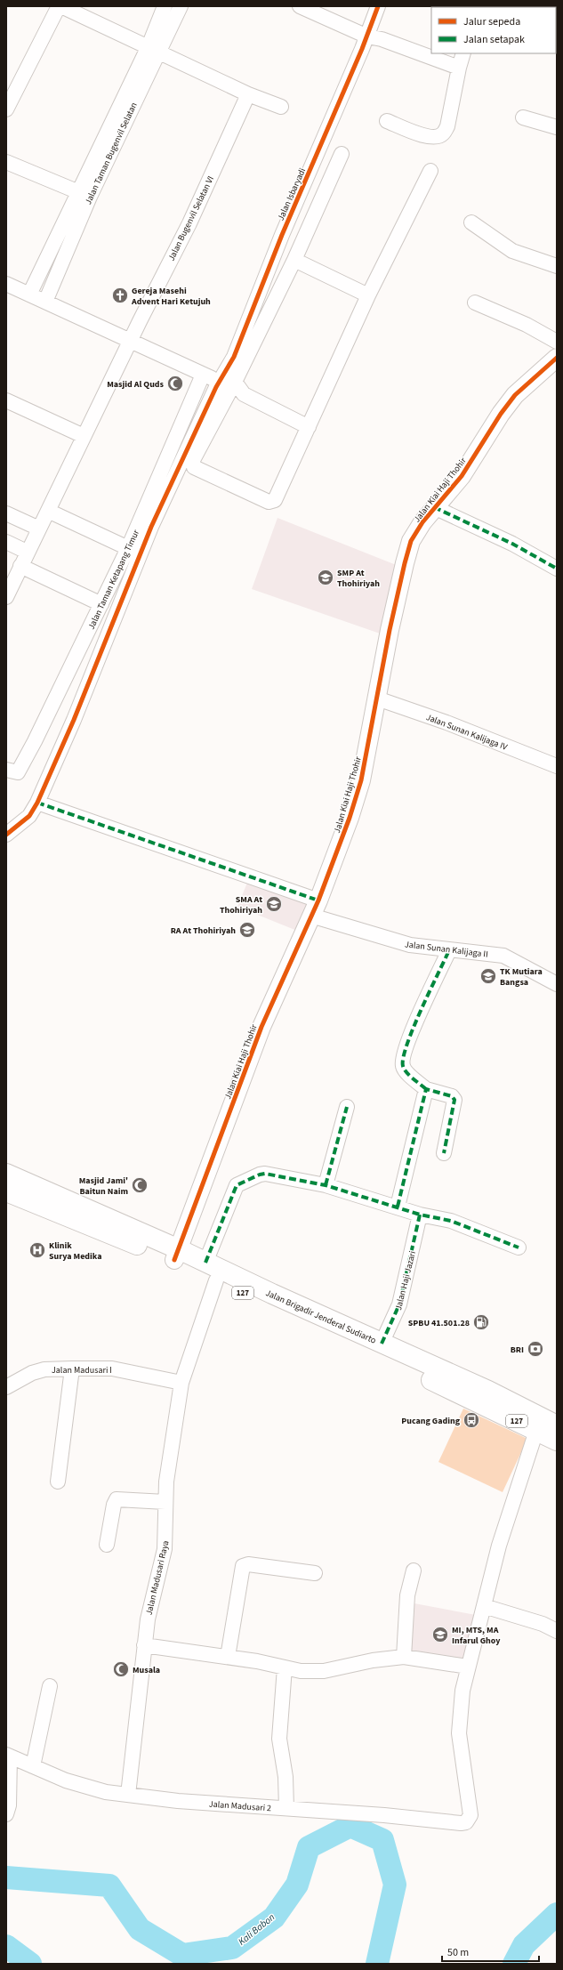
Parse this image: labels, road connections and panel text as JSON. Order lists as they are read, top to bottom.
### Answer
{
  "streets": {
    "main road": ["127", "Jalan Brigadir Jenderal Sudiarto"],
    "street": [
      "Jalan Taman Bugenvil Selatan",
      "Jalan Isbaryadi",
      "Jalan Bugenvil Selatan VI",
      "Jalan Kiai Haji Thohir",
      "Jalan Taman Ketapang Timur",
      "Jalan Sunan Kalijaga IV",
      "Jalan Sunan Kalijaga II",
      "Jalan Haji Jazari",
      "Jalan Madusari I",
      "Jalan Madusari Raya",
      "Jalan Madusari 2"
    ]
  },
  "crossings": [
    ["Jalan Kiai Haji Thohir", "Jalan Sunan Kalijaga IV"],
    ["Jalan Kiai Haji Thohir", "Jalan Sunan Kalijaga II"],
    ["Jalan Kiai Haji Thohir", "Jalan Brigadir Jenderal Sudiarto"],
    ["Jalan Haji Jazari", "Jalan Brigadir Jenderal Sudiarto"],
    ["Jalan Brigadir Jenderal Sudiarto", "Jalan Madusari Raya"],
    ["Jalan Madusari I", "Jalan Madusari Raya"],
    ["Jalan Madusari Raya", "Jalan Madusari 2"]
  ],
  "water": ["Kali Babon"],
  "places": {
    "church": ["Gereja Masehi Advent Hari Ketujuh"],
    "mosque": ["Masjid Al Quds", "Masjid Jami' Baitun Naim", "Musala"],
    "school or university": [
      "SMP At Thohiriyah",
      "SMA At Thohiriyah",
      "RA At Thohiriyah",
      "TK Mutiara Bangsa",
      "MI, MTS, MA Infarul Ghoy"
    ],
    "hospital": ["Klinik Surya Medika"],
    "fuel station": ["SPBU 41.501.28"],
    "bank": ["BRI"],
    "bus stop": ["Pucang Gading"]
  },
  "legend": ["Jalur sepeda", "Jalan setapak"],
  "scale_bar": "50 m"
}
